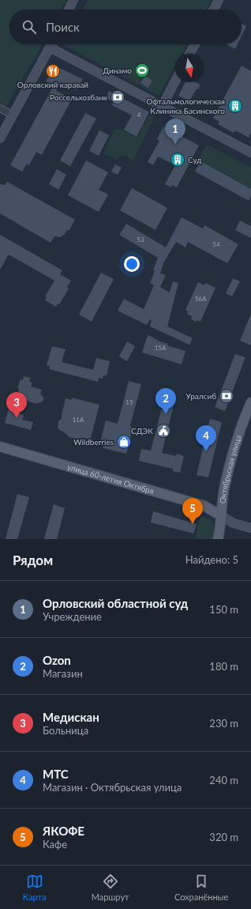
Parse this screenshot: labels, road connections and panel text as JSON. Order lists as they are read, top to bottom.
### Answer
{
  "streets": {
    "main road": ["Октябрьская улица", "улица 60-летия Октября"]
  },
  "crossings": [
    ["Октябрьская улица", "улица 60-летия Октября"]
  ],
  "places": {
    "sports": ["Динамо"],
    "restaurant": ["Орловский каравай"],
    "bank": ["Россельхозбанк", "Уралсиб"],
    "building": ["Офтальмологическая Клиника Басинского", "Суд"],
    "public building": ["СДЭК"],
    "shop": ["Wildberries"]
  },
  "house_numbers": [
    "4",
    "53",
    "54",
    "56А",
    "15А",
    "15",
    "11А"
  ],
  "north": "bottom",
  "page": {
    "search": "Поиск",
    "pins": [
      "1",
      "2",
      "3",
      "4",
      "5"
    ],
    "heading": ["Рядом", "Найдено: 5"],
    "list": [
      {
        "mark": "1",
        "name": "Орловский областной суд",
        "note": "Учреждение",
        "value": "150 m"
      },
      {
        "mark": "2",
        "name": "Ozon",
        "note": "Магазин",
        "value": "180 m"
      },
      {
        "mark": "3",
        "name": "Медискан",
        "note": "Больница",
        "value": "230 m"
      },
      {
        "mark": "4",
        "name": "МТС",
        "note": "Магазин · Октябрьская улица",
        "value": "240 m"
      },
      {
        "mark": "5",
        "name": "ЯКОФЕ",
        "note": "Кафе",
        "value": "320 m"
      }
    ],
    "nav": ["Карта", "Маршрут", "Сохранённые"]
  }
}
